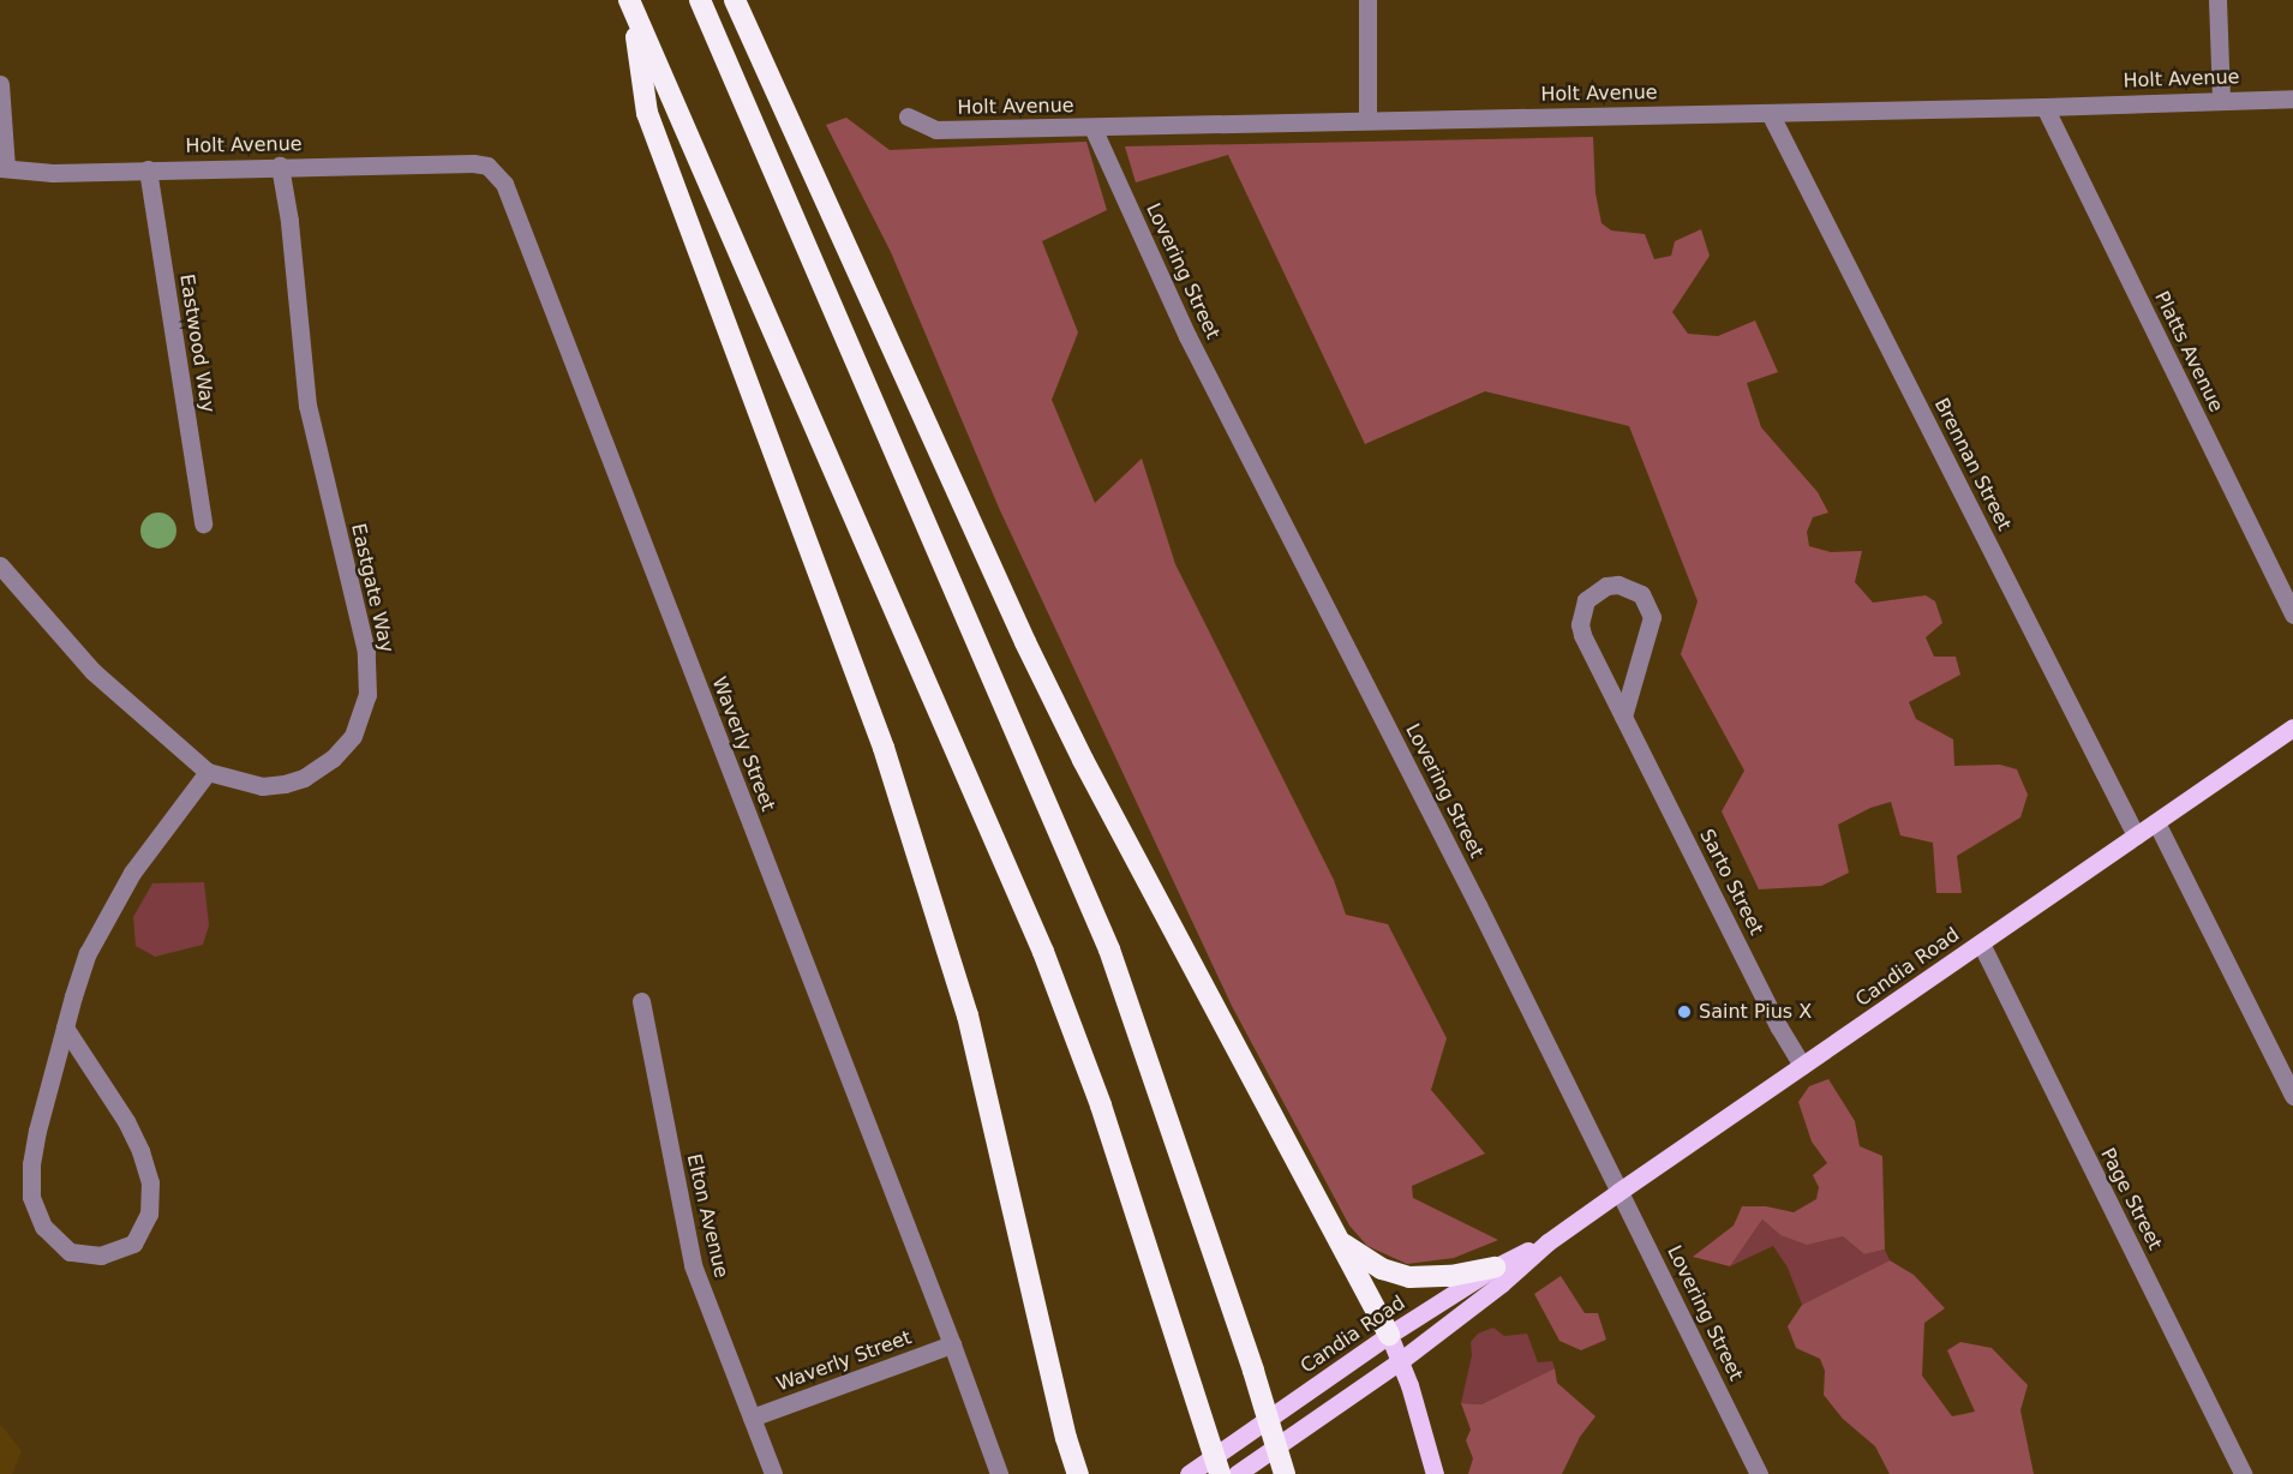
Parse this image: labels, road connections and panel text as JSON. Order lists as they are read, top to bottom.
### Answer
{
  "streets": {
    "main road": ["Candia Road"],
    "street": [
      "Holt Avenue",
      "Lovering Street",
      "Eastwood Way",
      "Platts Avenue",
      "Brennan Street",
      "Eastgate Way",
      "Waverly Street",
      "Sarto Street",
      "Page Street",
      "Elton Avenue"
    ]
  },
  "crossings": [
    ["Holt Avenue", "Lovering Street"],
    ["Holt Avenue", "Eastwood Way"],
    ["Holt Avenue", "Platts Avenue"],
    ["Holt Avenue", "Brennan Street"],
    ["Holt Avenue", "Eastgate Way"],
    ["Holt Avenue", "Waverly Street"],
    ["Lovering Street", "Candia Road"],
    ["Brennan Street", "Candia Road"],
    ["Waverly Street", "Elton Avenue"],
    ["Sarto Street", "Candia Road"],
    ["Candia Road", "Page Street"]
  ],
  "places": ["Saint Pius X"]
}
